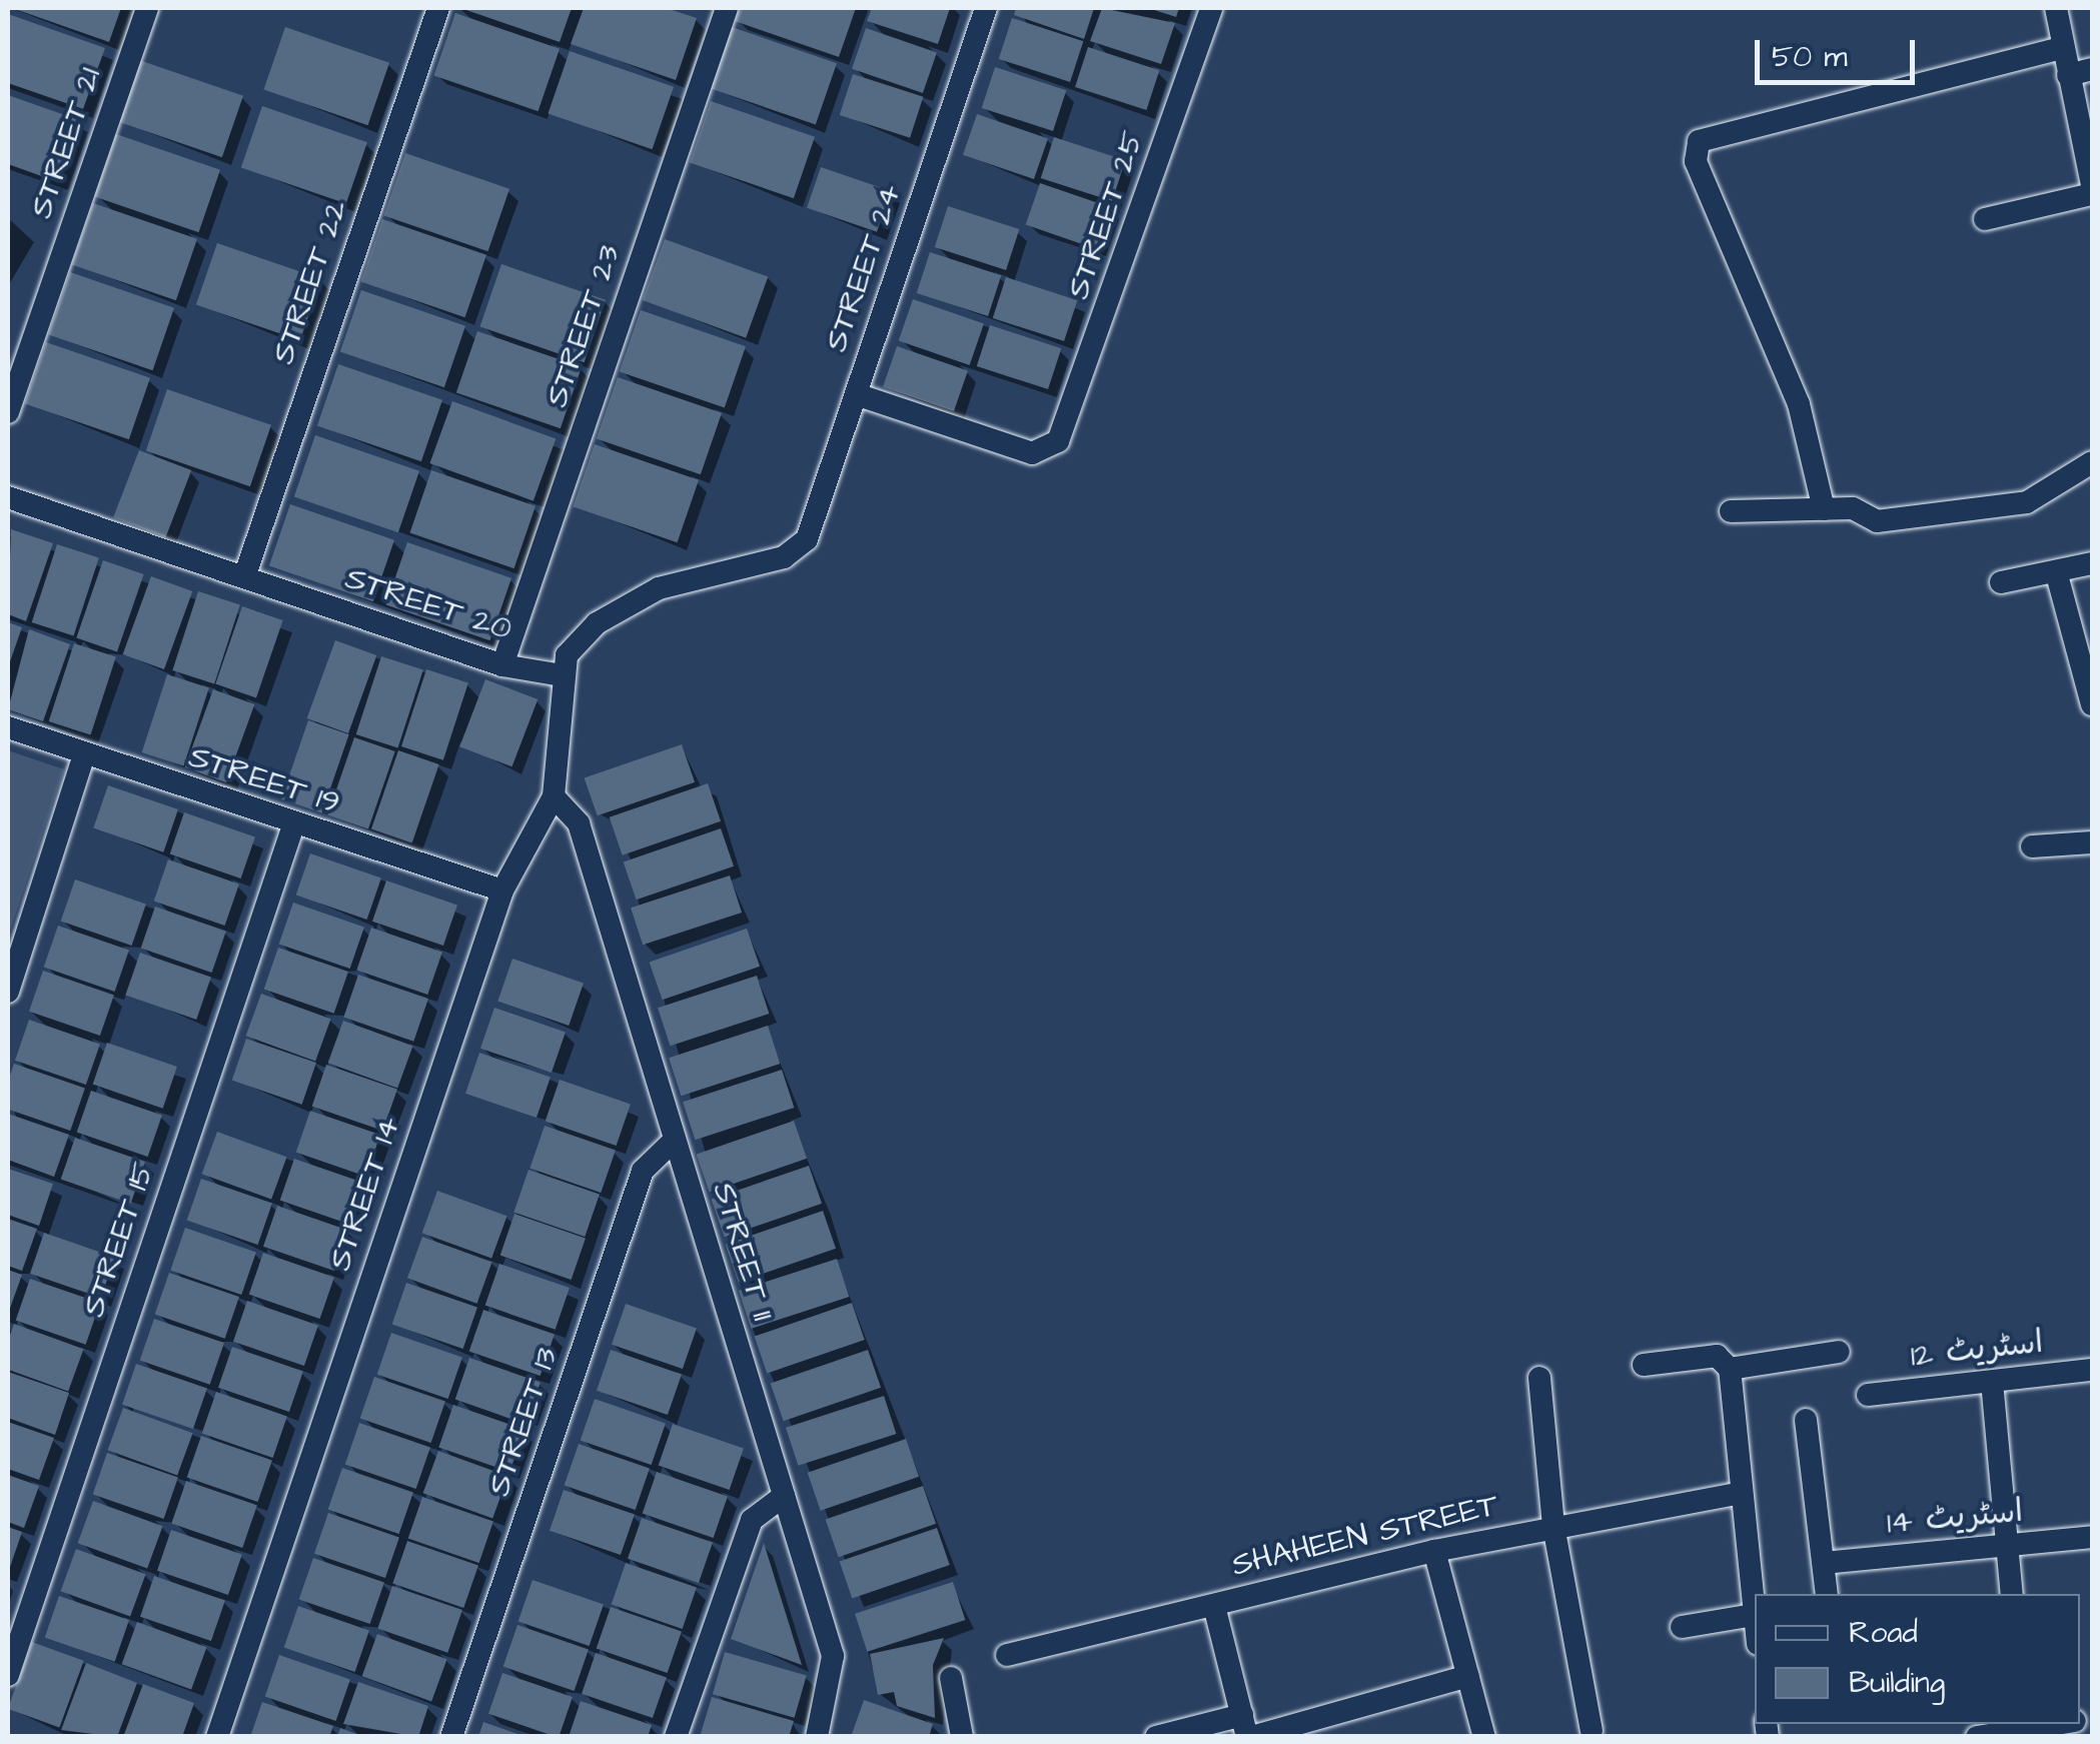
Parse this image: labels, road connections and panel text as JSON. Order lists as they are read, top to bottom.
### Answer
{
  "streets": {
    "street": [
      "STREET 21",
      "STREET 25",
      "STREET 24",
      "STREET 22",
      "STREET 23",
      "STREET 20",
      "STREET 19",
      "STREET 14",
      "STREET 15",
      "STREET 11",
      "اسٹریٹ 12",
      "STREET 13",
      "اسٹریٹ 14",
      "SHAHEEN STREET"
    ]
  },
  "crossings": [
    ["STREET 25", "STREET 24"],
    ["STREET 24", "STREET 20"],
    ["STREET 24", "STREET 14"],
    ["STREET 22", "STREET 20"],
    ["STREET 23", "STREET 20"],
    ["STREET 20", "STREET 14"],
    ["STREET 19", "STREET 14"],
    ["STREET 19", "STREET 15"],
    ["STREET 14", "STREET 11"],
    ["STREET 11", "STREET 13"]
  ],
  "legend": ["Road", "Building"],
  "scale_bar": "50 m"
}
